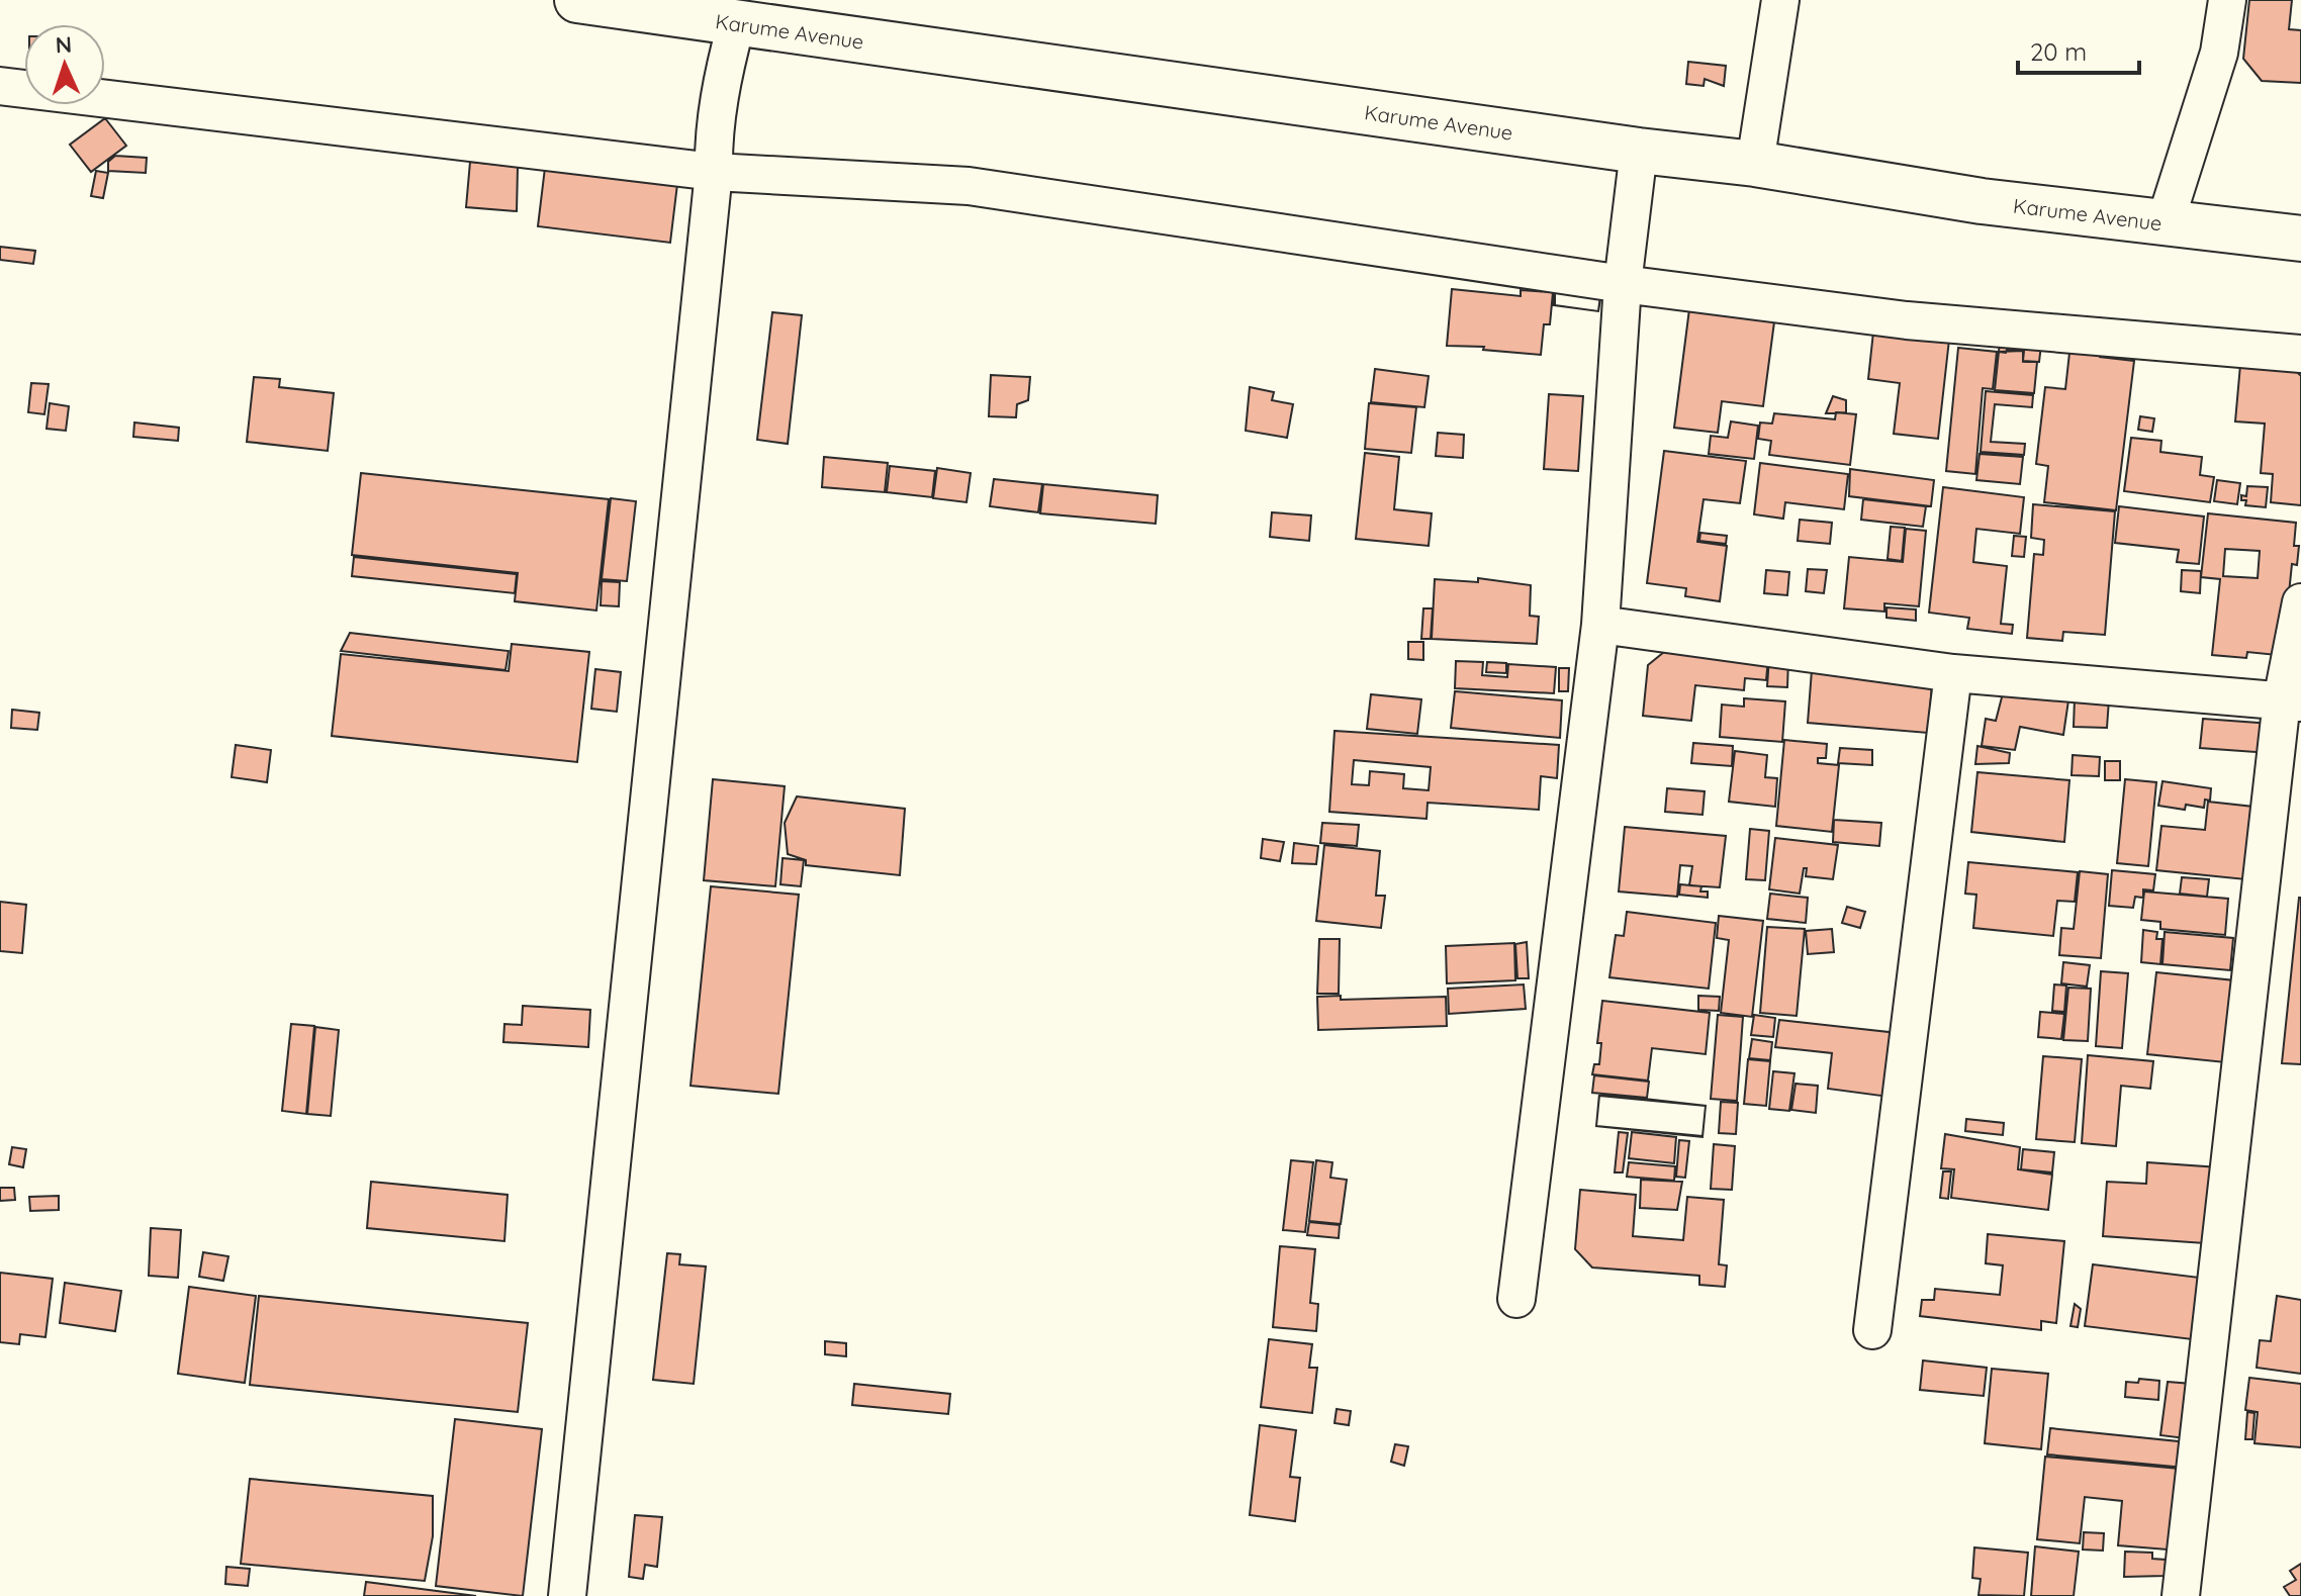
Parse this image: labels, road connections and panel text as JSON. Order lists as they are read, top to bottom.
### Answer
{
  "streets": {
    "main road": ["Karume Avenue"]
  },
  "scale_bar": "20 m",
  "north": "top"
}
